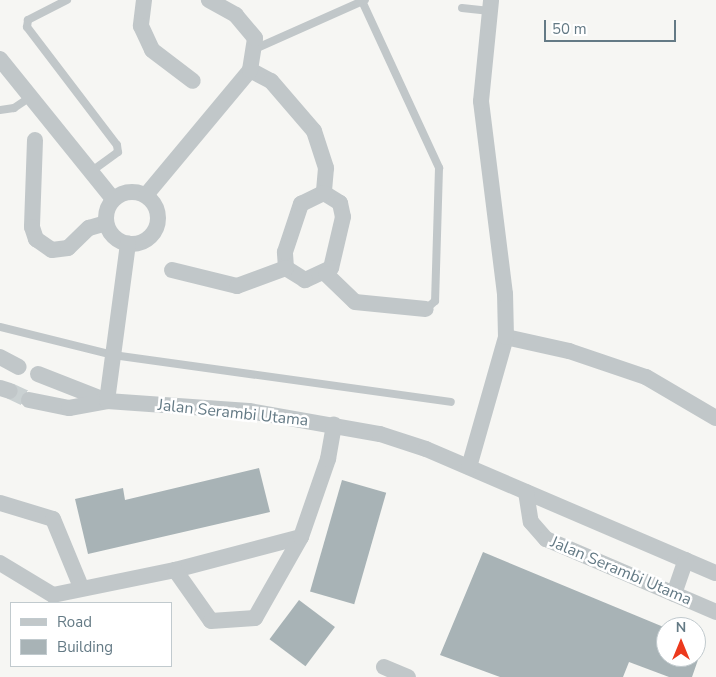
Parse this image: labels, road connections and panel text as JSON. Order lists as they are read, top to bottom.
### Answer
{
  "streets": {
    "street": ["Jalan Serambi Utama"]
  },
  "legend": ["Road", "Building"],
  "scale_bar": "50 m",
  "north": "top"
}
